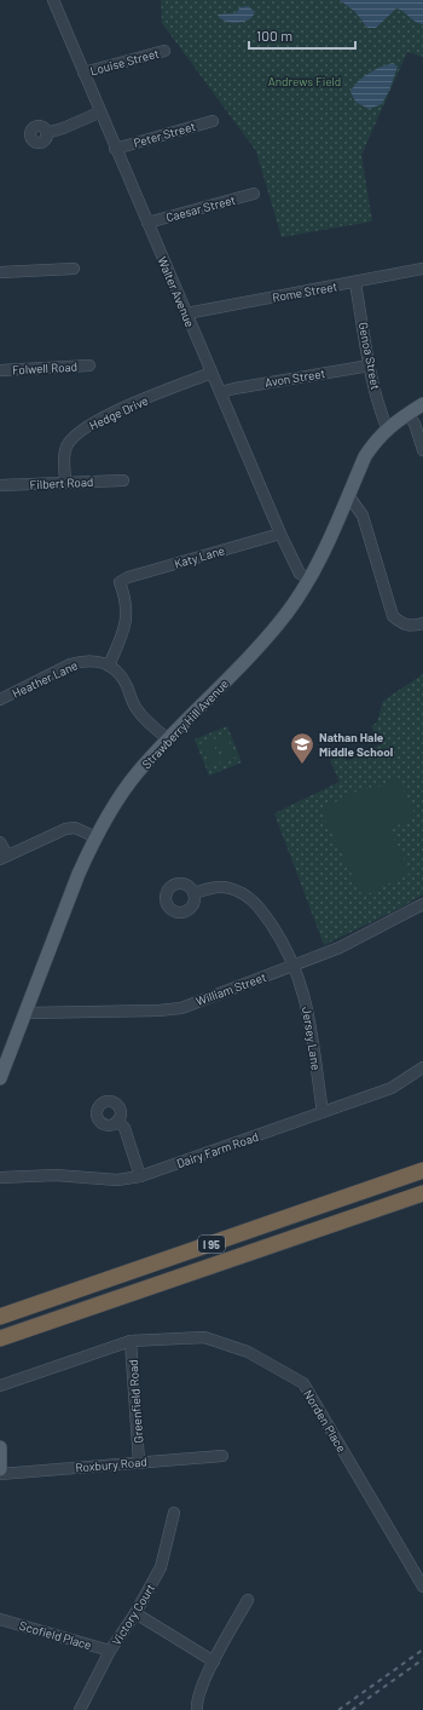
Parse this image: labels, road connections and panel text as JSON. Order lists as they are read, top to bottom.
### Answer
{
  "streets": {
    "highway": ["I 95"],
    "main road": ["Strawberry Hill Avenue"],
    "street": [
      "Louise Street",
      "Peter Street",
      "Caesar Street",
      "Walter Avenue",
      "Rome Street",
      "Genoa Street",
      "Folwell Road",
      "Avon Street",
      "Hedge Drive",
      "Filbert Road",
      "Katy Lane",
      "Heather Lane",
      "William Street",
      "Jersey Lane",
      "Dairy Farm Road",
      "Greenfield Road",
      "Norden Place",
      "Roxbury Road",
      "Victory Court",
      "Scofield Place"
    ]
  },
  "crossings": [
    ["Louise Street", "Walter Avenue"],
    ["Peter Street", "Walter Avenue"],
    ["Caesar Street", "Walter Avenue"],
    ["Walter Avenue", "Rome Street"],
    ["Walter Avenue", "Avon Street"],
    ["Walter Avenue", "Hedge Drive"],
    ["Walter Avenue", "Katy Lane"],
    ["Walter Avenue", "Strawberry Hill Avenue"],
    ["Rome Street", "Genoa Street"],
    ["Genoa Street", "Avon Street"],
    ["Genoa Street", "Strawberry Hill Avenue"],
    ["Hedge Drive", "Filbert Road"],
    ["Katy Lane", "Heather Lane"],
    ["Strawberry Hill Avenue", "William Street"],
    ["William Street", "Jersey Lane"],
    ["Jersey Lane", "Dairy Farm Road"],
    ["Greenfield Road", "Norden Place"],
    ["Greenfield Road", "Roxbury Road"],
    ["Victory Court", "Scofield Place"]
  ],
  "parks": ["Andrews Field"],
  "places": {
    "school or university": ["Nathan Hale Middle School"]
  },
  "scale_bar": "100 m"
}
